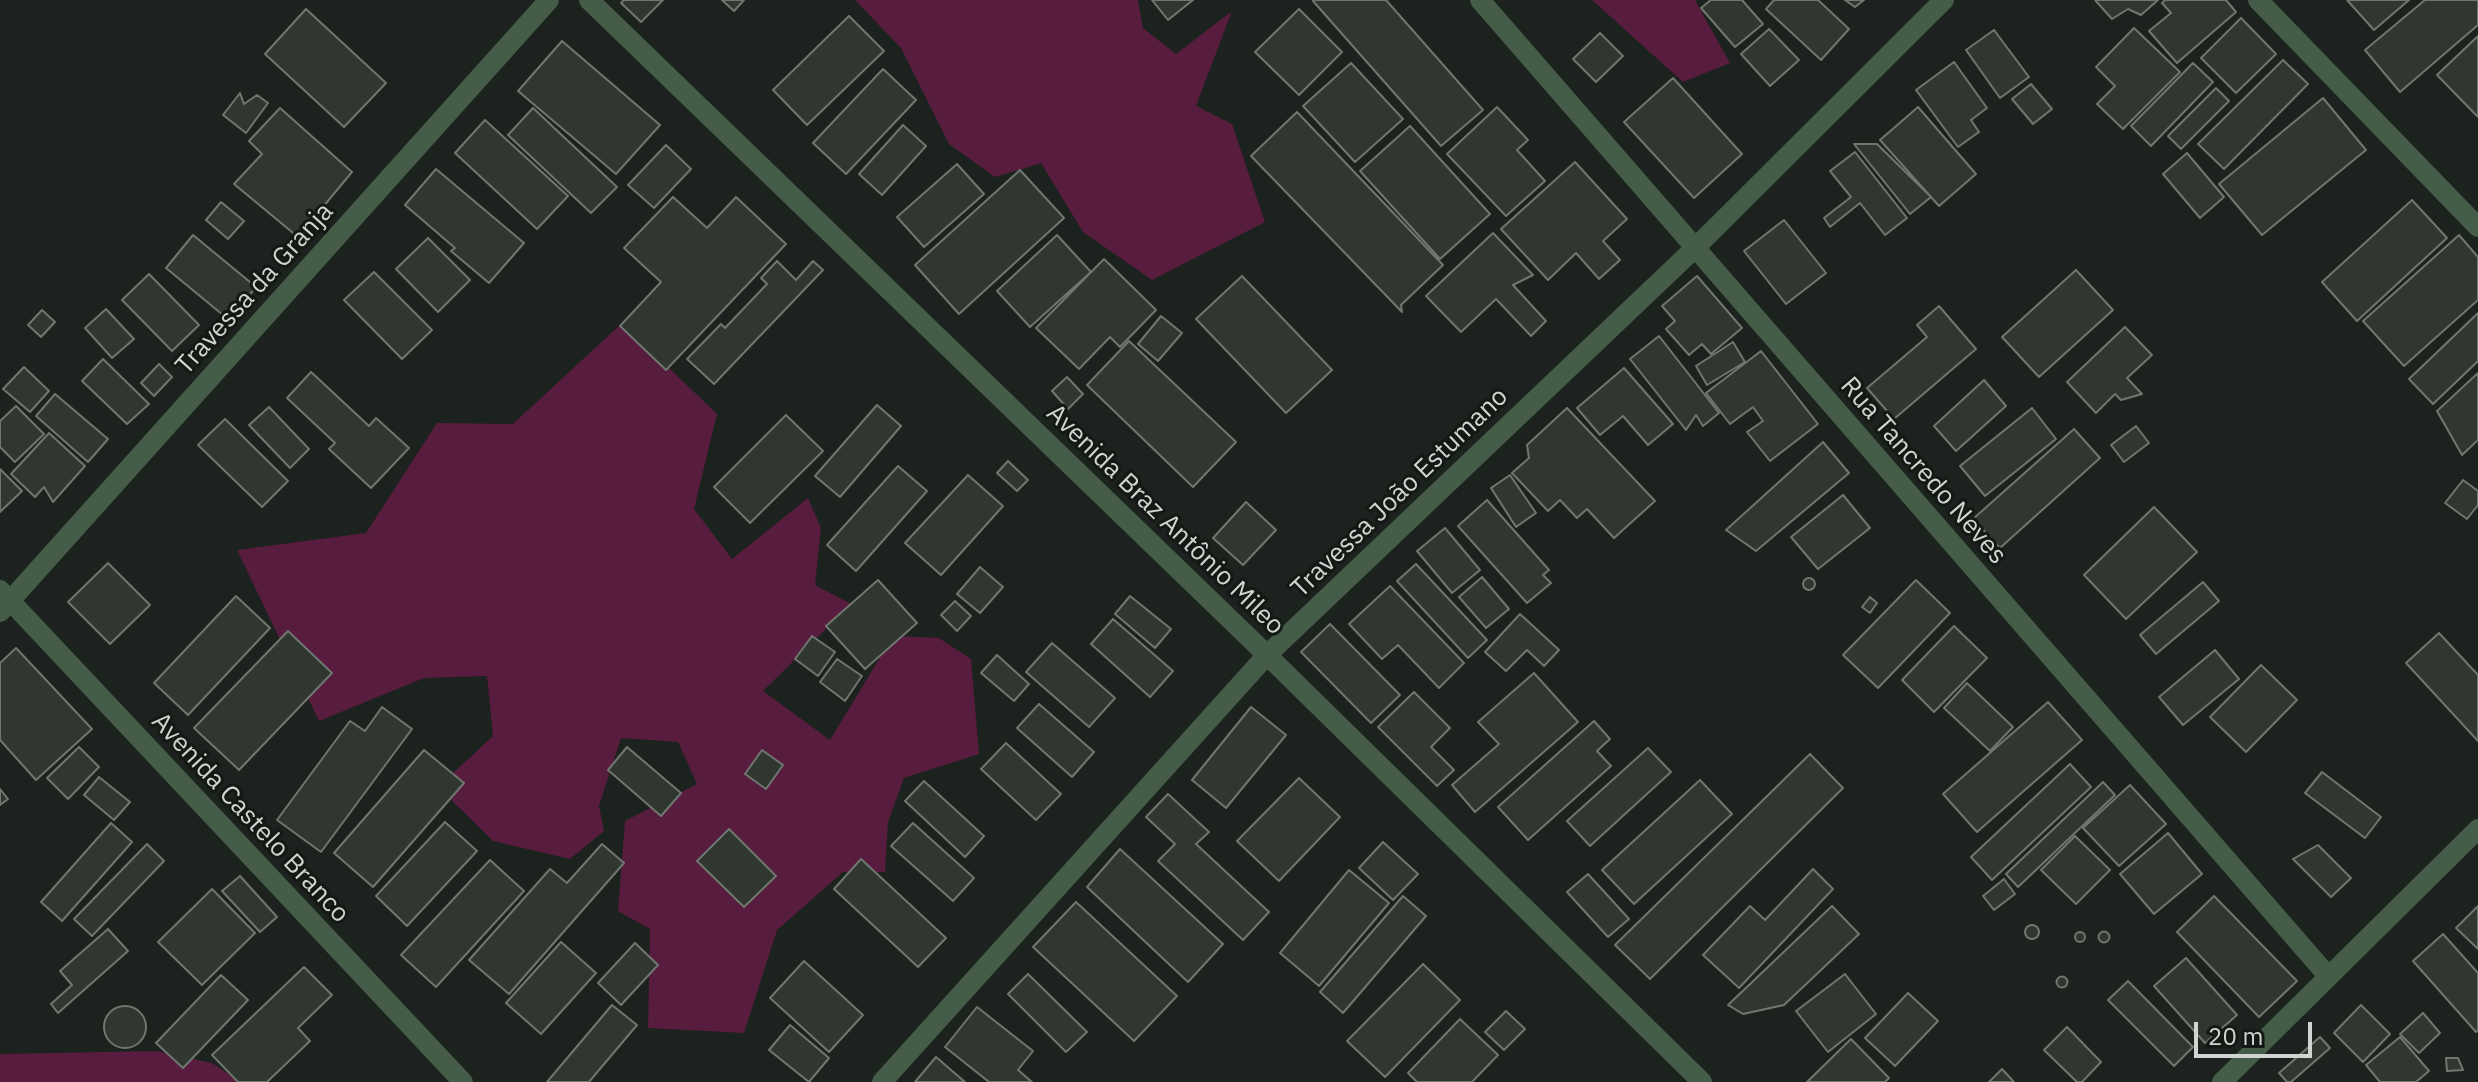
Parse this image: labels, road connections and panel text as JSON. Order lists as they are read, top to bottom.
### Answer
{
  "streets": {
    "street": [
      "Travessa da Granja",
      "Rua Tancredo Neves",
      "Travessa João Estumano",
      "Avenida Braz Antônio Mileo",
      "Avenida Castelo Branco"
    ]
  },
  "crossings": [
    ["Travessa da Granja", "Avenida Castelo Branco"],
    ["Rua Tancredo Neves", "Travessa João Estumano"],
    ["Travessa João Estumano", "Avenida Braz Antônio Mileo"]
  ],
  "scale_bar": "20 m"
}
